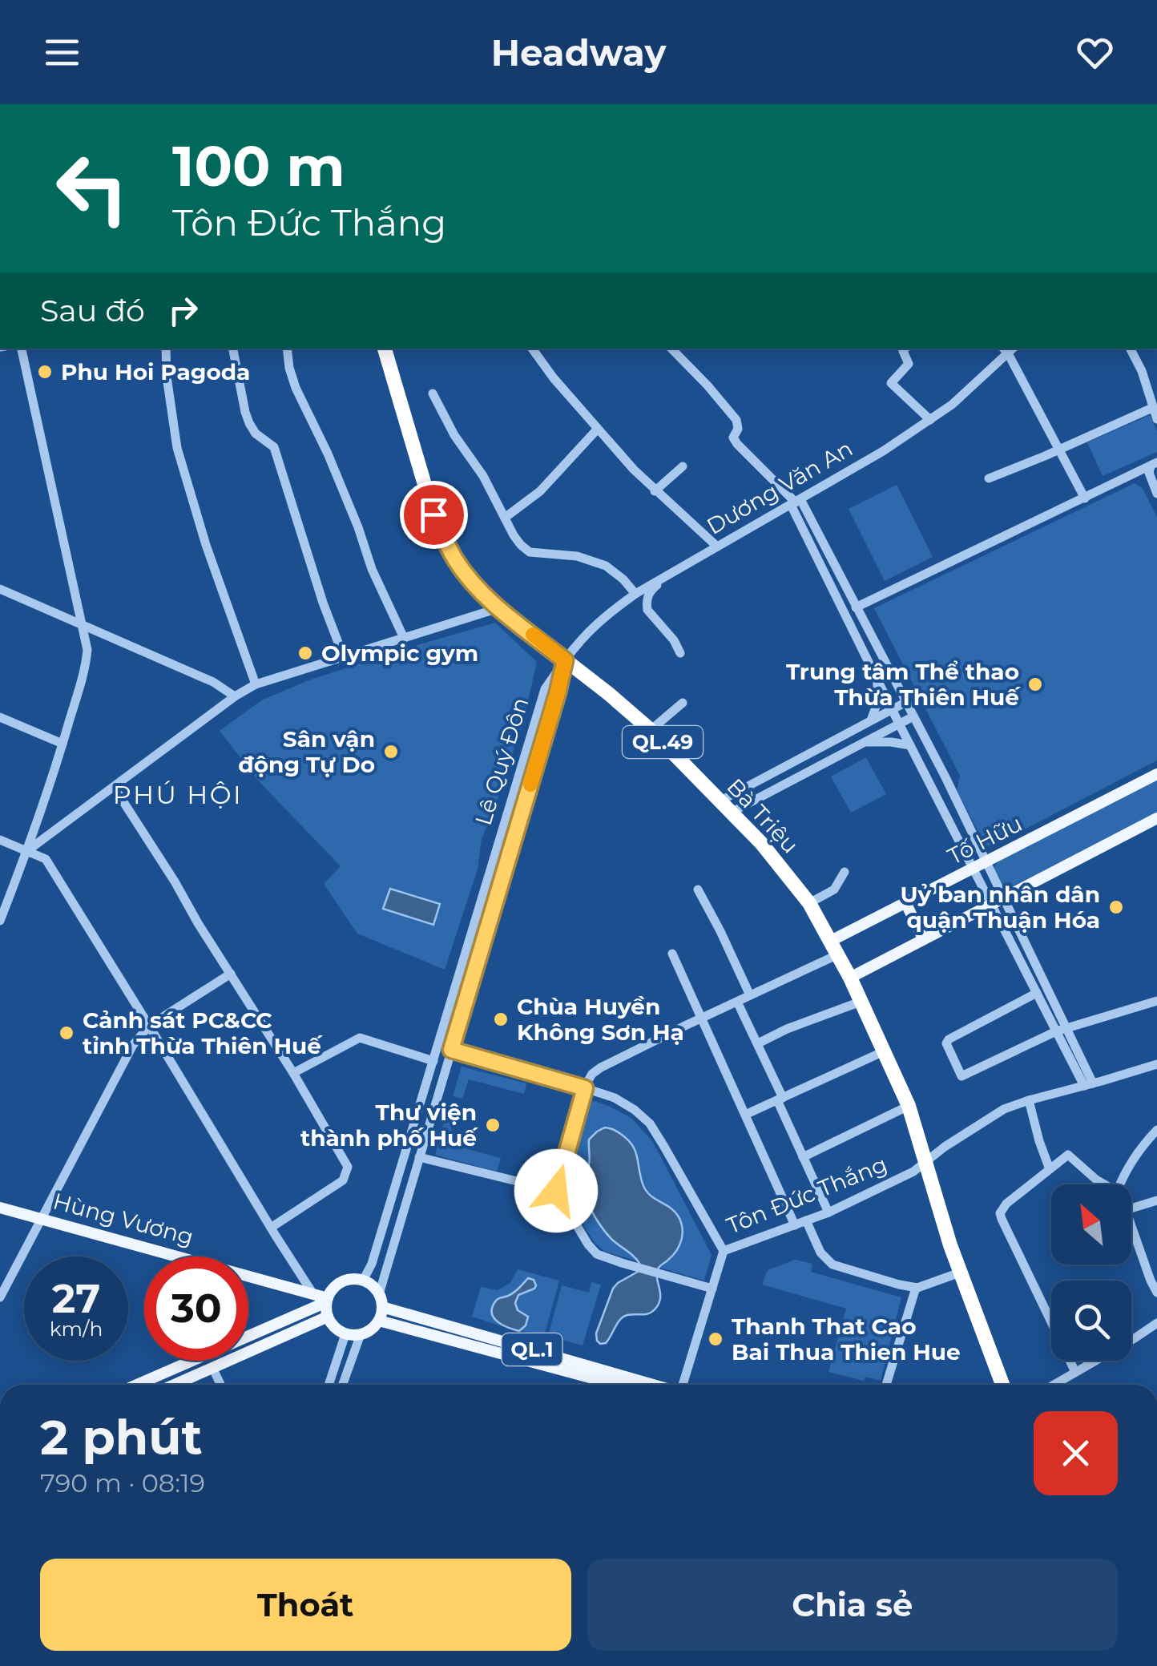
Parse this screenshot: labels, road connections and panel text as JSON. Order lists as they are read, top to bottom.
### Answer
{
  "streets": {
    "highway": ["QL.49", "Bà Triệu"],
    "main road": ["Tố Hữu", "Hùng Vương", "QL.1"],
    "street": ["Dương Văn An", "Lê Quý Đôn", "Tôn Đức Thắng"]
  },
  "crossings": [
    ["Dương Văn An", "Lê Quý Đôn"],
    ["Dương Văn An", "Bà Triệu"],
    ["Lê Quý Đôn", "Bà Triệu"],
    ["Lê Quý Đôn", "Tôn Đức Thắng"],
    ["Lê Quý Đôn", "Hùng Vương"],
    ["Lê Quý Đôn", "QL.1"],
    ["Bà Triệu", "Tố Hữu"],
    ["Bà Triệu", "Tôn Đức Thắng"],
    ["Hùng Vương", "QL.1"]
  ],
  "districts": ["PHÚ HỘI"],
  "places": [
    "Phu Hoi Pagoda",
    "Olympic gym",
    "Trung tâm Thể thao Thừa Thiên Huế",
    "Sân vận động Tự Do",
    "Uỷ ban nhân dân quận Thuận Hóa",
    "Chùa Huyền Không Sơn Hạ",
    "Cảnh sát PC&CC tỉnh Thừa Thiên Huế",
    "Thư viện thành phố Huế",
    "Thanh That Cao Bai Thua Thien Hue"
  ],
  "north": "top left",
  "page": {
    "header": "Headway",
    "turn": ["100 m", "Tôn Đức Thắng"],
    "then": "Sau đó",
    "speed": "27 km/h",
    "limit": "30",
    "heading": ["2 phút", "790 m · 08:19"],
    "buttons": ["Thoát", "Chia sẻ"]
  }
}
